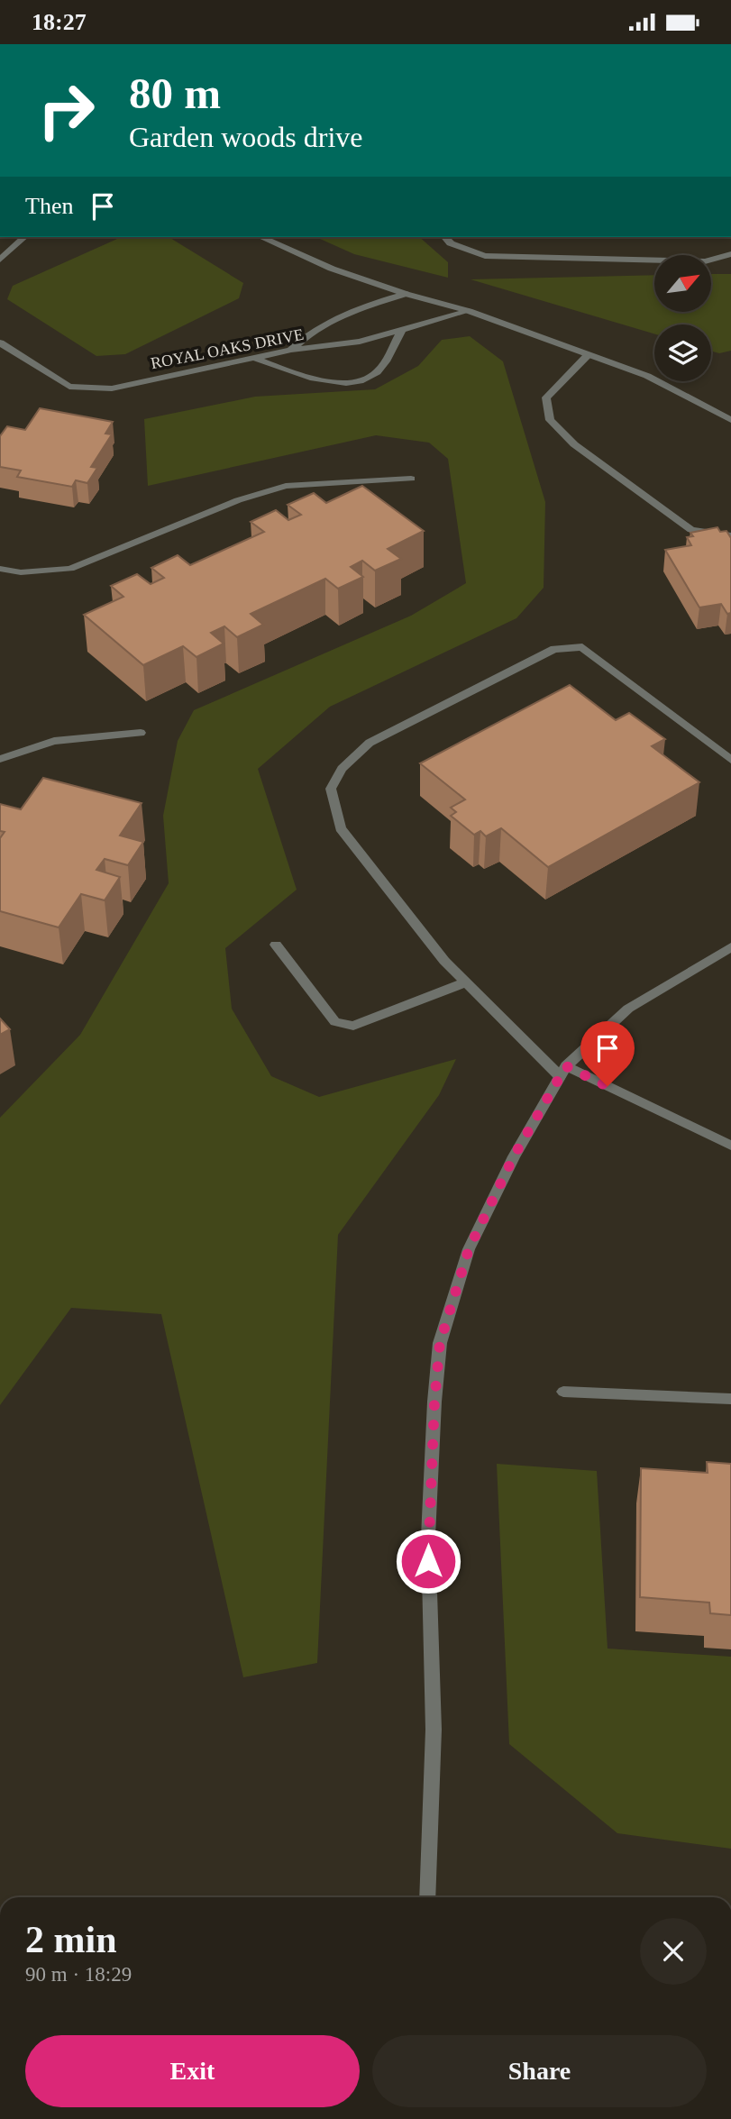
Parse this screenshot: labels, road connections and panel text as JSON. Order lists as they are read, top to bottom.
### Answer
{
  "streets": {
    "street": ["ROYAL OAKS DRIVE"]
  },
  "north": "top right",
  "page": {
    "status": "18:27",
    "turn": ["80 m", "Garden woods drive"],
    "then": "Then",
    "heading": ["2 min", "90 m · 18:29"],
    "buttons": ["Exit", "Share"]
  }
}
